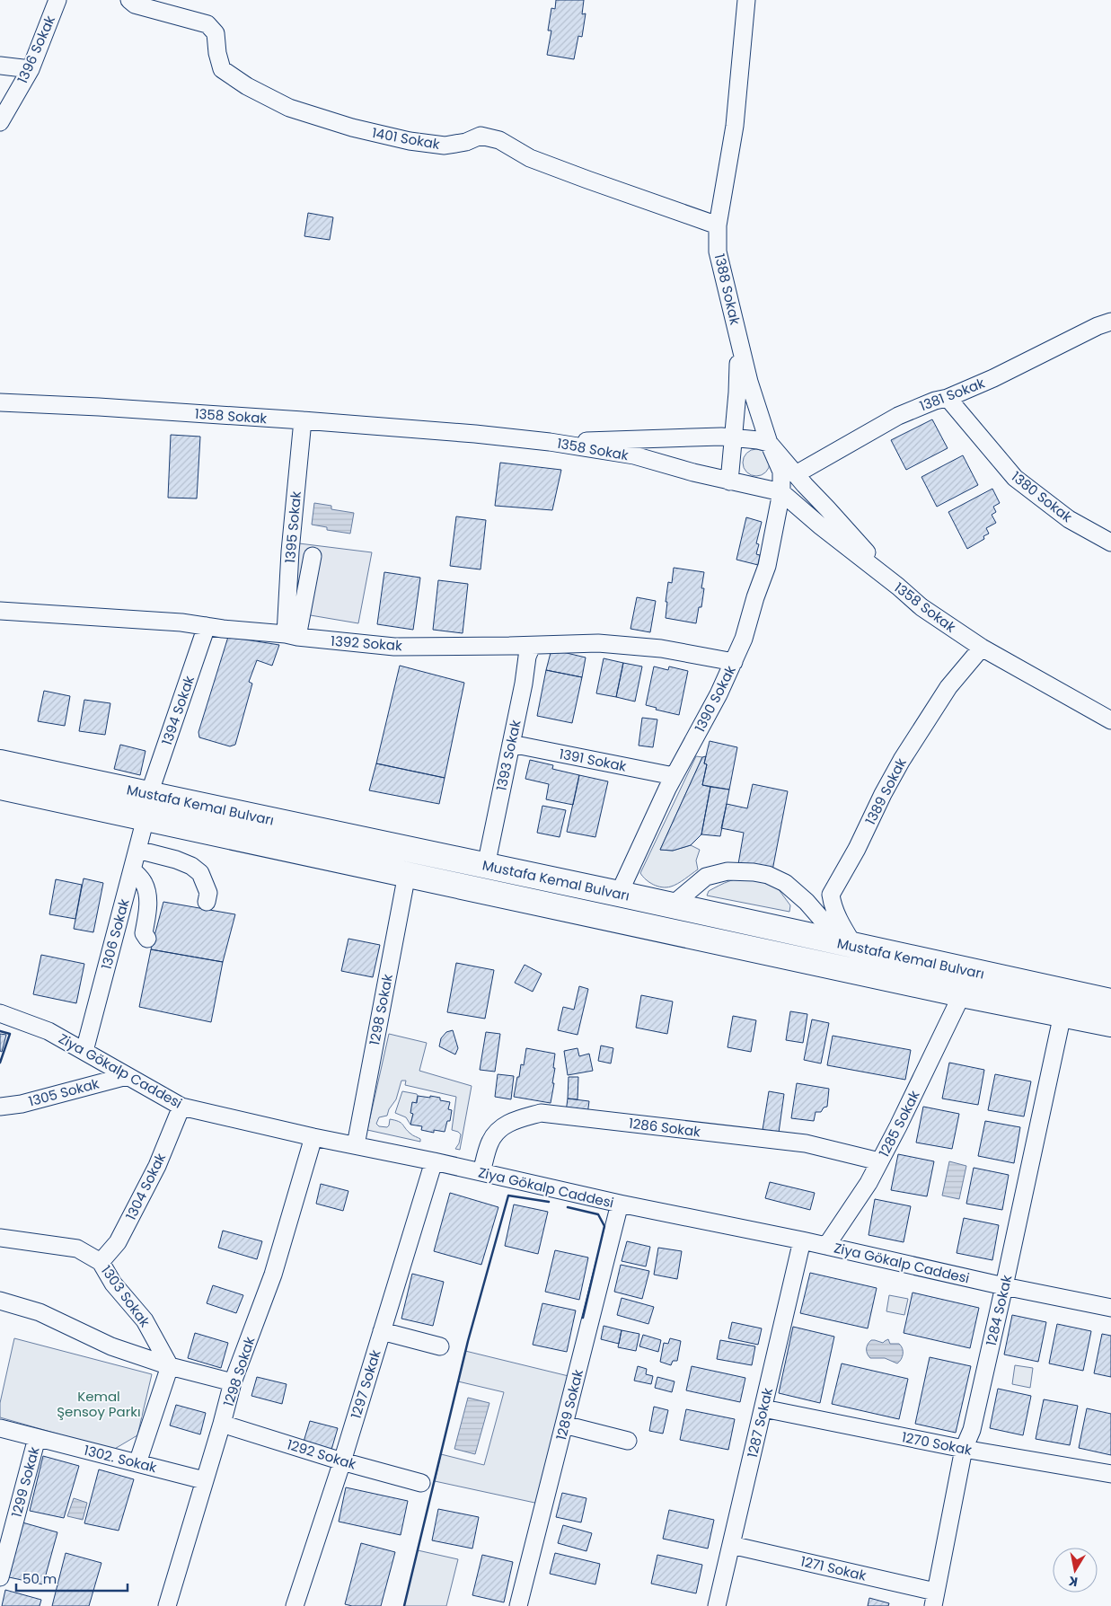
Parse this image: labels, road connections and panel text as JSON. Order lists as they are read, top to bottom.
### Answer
{
  "streets": {
    "highway": ["Mustafa Kemal Bulvarı"],
    "street": [
      "1396 Sokak",
      "1401 Sokak",
      "1388 Sokak",
      "1381 Sokak",
      "1358 Sokak",
      "1380 Sokak",
      "1395 Sokak",
      "1392 Sokak",
      "1390 Sokak",
      "1394 Sokak",
      "1393 Sokak",
      "1391 Sokak",
      "1389 Sokak",
      "1306 Sokak",
      "1298 Sokak",
      "Ziya Gökalp Caddesi",
      "1305 Sokak",
      "1285 Sokak",
      "1286 Sokak",
      "1304 Sokak",
      "1303 Sokak",
      "1284 Sokak",
      "1297 Sokak",
      "1289 Sokak",
      "1287 Sokak",
      "1270 Sokak",
      "1292 Sokak",
      "1302. Sokak",
      "1299 Sokak",
      "1271 Sokak"
    ]
  },
  "crossings": [
    ["1401 Sokak", "1388 Sokak"],
    ["1388 Sokak", "1358 Sokak"],
    ["1388 Sokak", "1390 Sokak"],
    ["1381 Sokak", "1380 Sokak"],
    ["1358 Sokak", "1395 Sokak"],
    ["1358 Sokak", "1390 Sokak"],
    ["1358 Sokak", "1389 Sokak"],
    ["1395 Sokak", "1392 Sokak"],
    ["1392 Sokak", "1390 Sokak"],
    ["1392 Sokak", "1394 Sokak"],
    ["1392 Sokak", "1393 Sokak"],
    ["1390 Sokak", "1391 Sokak"],
    ["1390 Sokak", "Mustafa Kemal Bulvarı"],
    ["1394 Sokak", "Mustafa Kemal Bulvarı"],
    ["1393 Sokak", "1391 Sokak"],
    ["1393 Sokak", "Mustafa Kemal Bulvarı"],
    ["1389 Sokak", "Mustafa Kemal Bulvarı"],
    ["Mustafa Kemal Bulvarı", "1306 Sokak"],
    ["Mustafa Kemal Bulvarı", "1298 Sokak"],
    ["Mustafa Kemal Bulvarı", "1285 Sokak"],
    ["Mustafa Kemal Bulvarı", "1284 Sokak"],
    ["1306 Sokak", "Ziya Gökalp Caddesi"],
    ["1298 Sokak", "Ziya Gökalp Caddesi"],
    ["1298 Sokak", "1292 Sokak"],
    ["1298 Sokak", "1302. Sokak"],
    ["Ziya Gökalp Caddesi", "1305 Sokak"],
    ["Ziya Gökalp Caddesi", "1285 Sokak"],
    ["Ziya Gökalp Caddesi", "1286 Sokak"],
    ["Ziya Gökalp Caddesi", "1304 Sokak"],
    ["Ziya Gökalp Caddesi", "1284 Sokak"],
    ["Ziya Gökalp Caddesi", "1297 Sokak"],
    ["Ziya Gökalp Caddesi", "1289 Sokak"],
    ["Ziya Gökalp Caddesi", "1287 Sokak"],
    ["1285 Sokak", "1286 Sokak"],
    ["1304 Sokak", "1303 Sokak"],
    ["1284 Sokak", "1270 Sokak"],
    ["1284 Sokak", "1271 Sokak"],
    ["1297 Sokak", "1292 Sokak"],
    ["1287 Sokak", "1270 Sokak"],
    ["1287 Sokak", "1271 Sokak"],
    ["1302. Sokak", "1299 Sokak"]
  ],
  "parks": ["Kemal Şensoy Parkı"],
  "scale_bar": "50 m",
  "north": "bottom"
}
